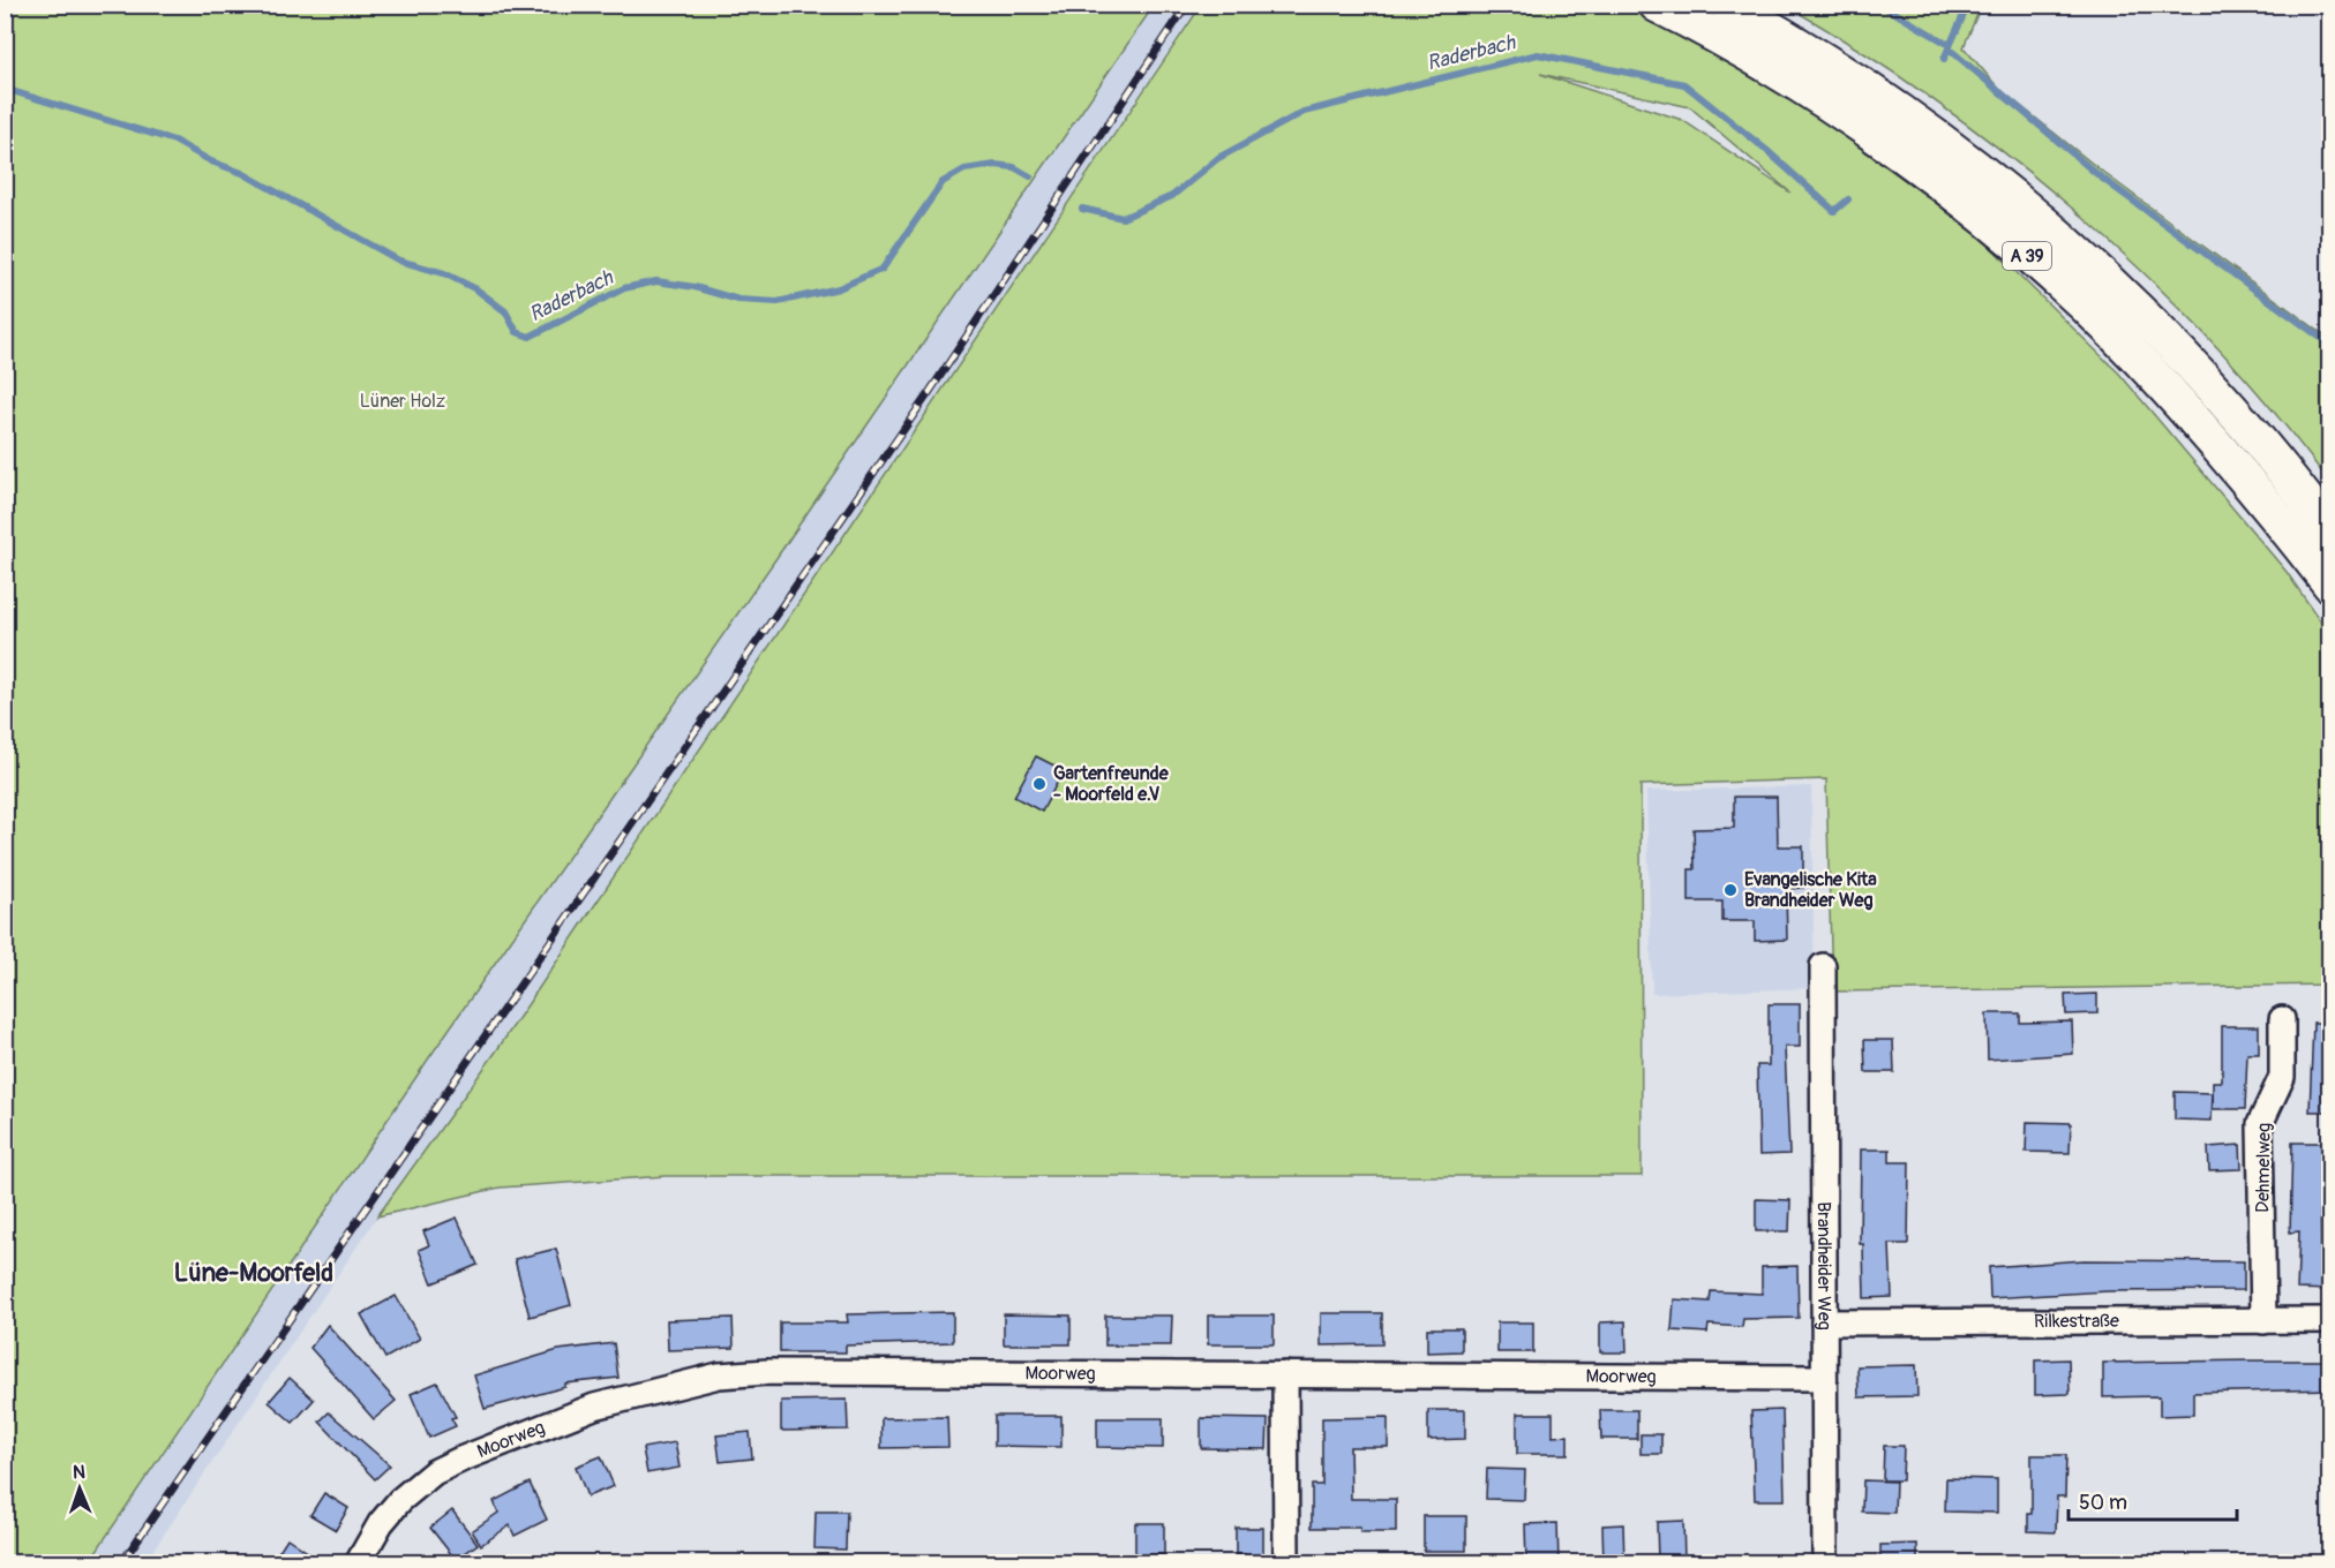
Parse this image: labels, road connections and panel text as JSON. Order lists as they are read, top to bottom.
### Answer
{
  "streets": {
    "highway": ["A 39"],
    "street": [
      "Dehmelweg",
      "Brandheider Weg",
      "Rilkestraße",
      "Moorweg"
    ]
  },
  "crossings": [
    ["Dehmelweg", "Rilkestraße"],
    ["Brandheider Weg", "Rilkestraße"],
    ["Brandheider Weg", "Moorweg"]
  ],
  "districts": ["Lüne-Moorfeld"],
  "water": ["Raderbach"],
  "parks": ["Lüner Holz"],
  "places": ["Gartenfreunde - Moorfeld e.V", "Evangelische Kita Brandheider Weg"],
  "scale_bar": "50 m",
  "north": "top"
}
